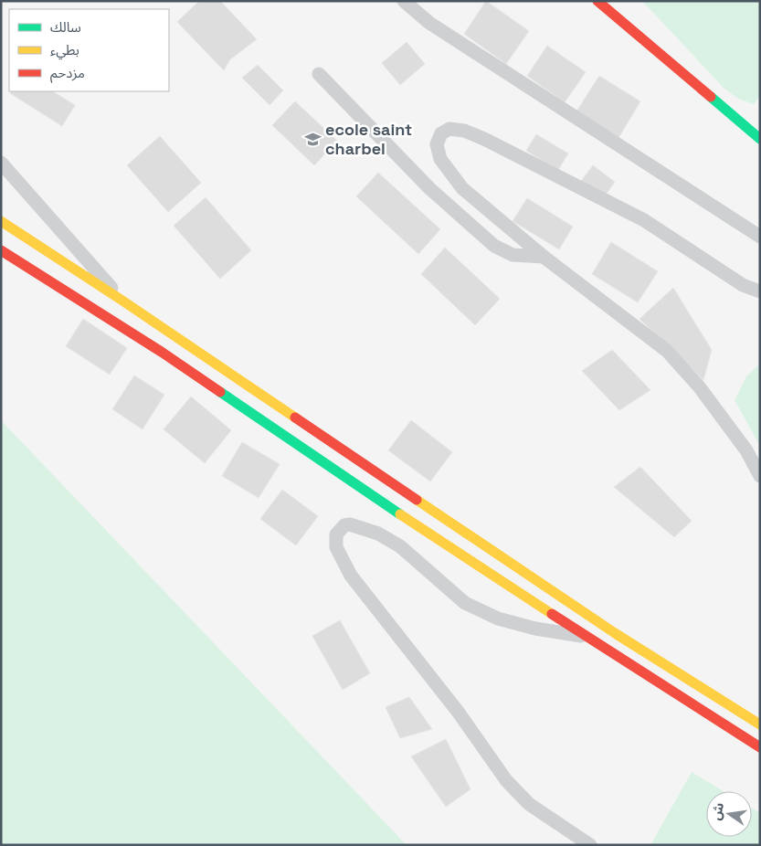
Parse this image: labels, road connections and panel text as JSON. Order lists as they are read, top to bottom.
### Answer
{
  "places": {
    "school or university": ["ecole saint charbel"]
  },
  "legend": ["سالك", "بطيء", "مزدحم"],
  "north": "left"
}
